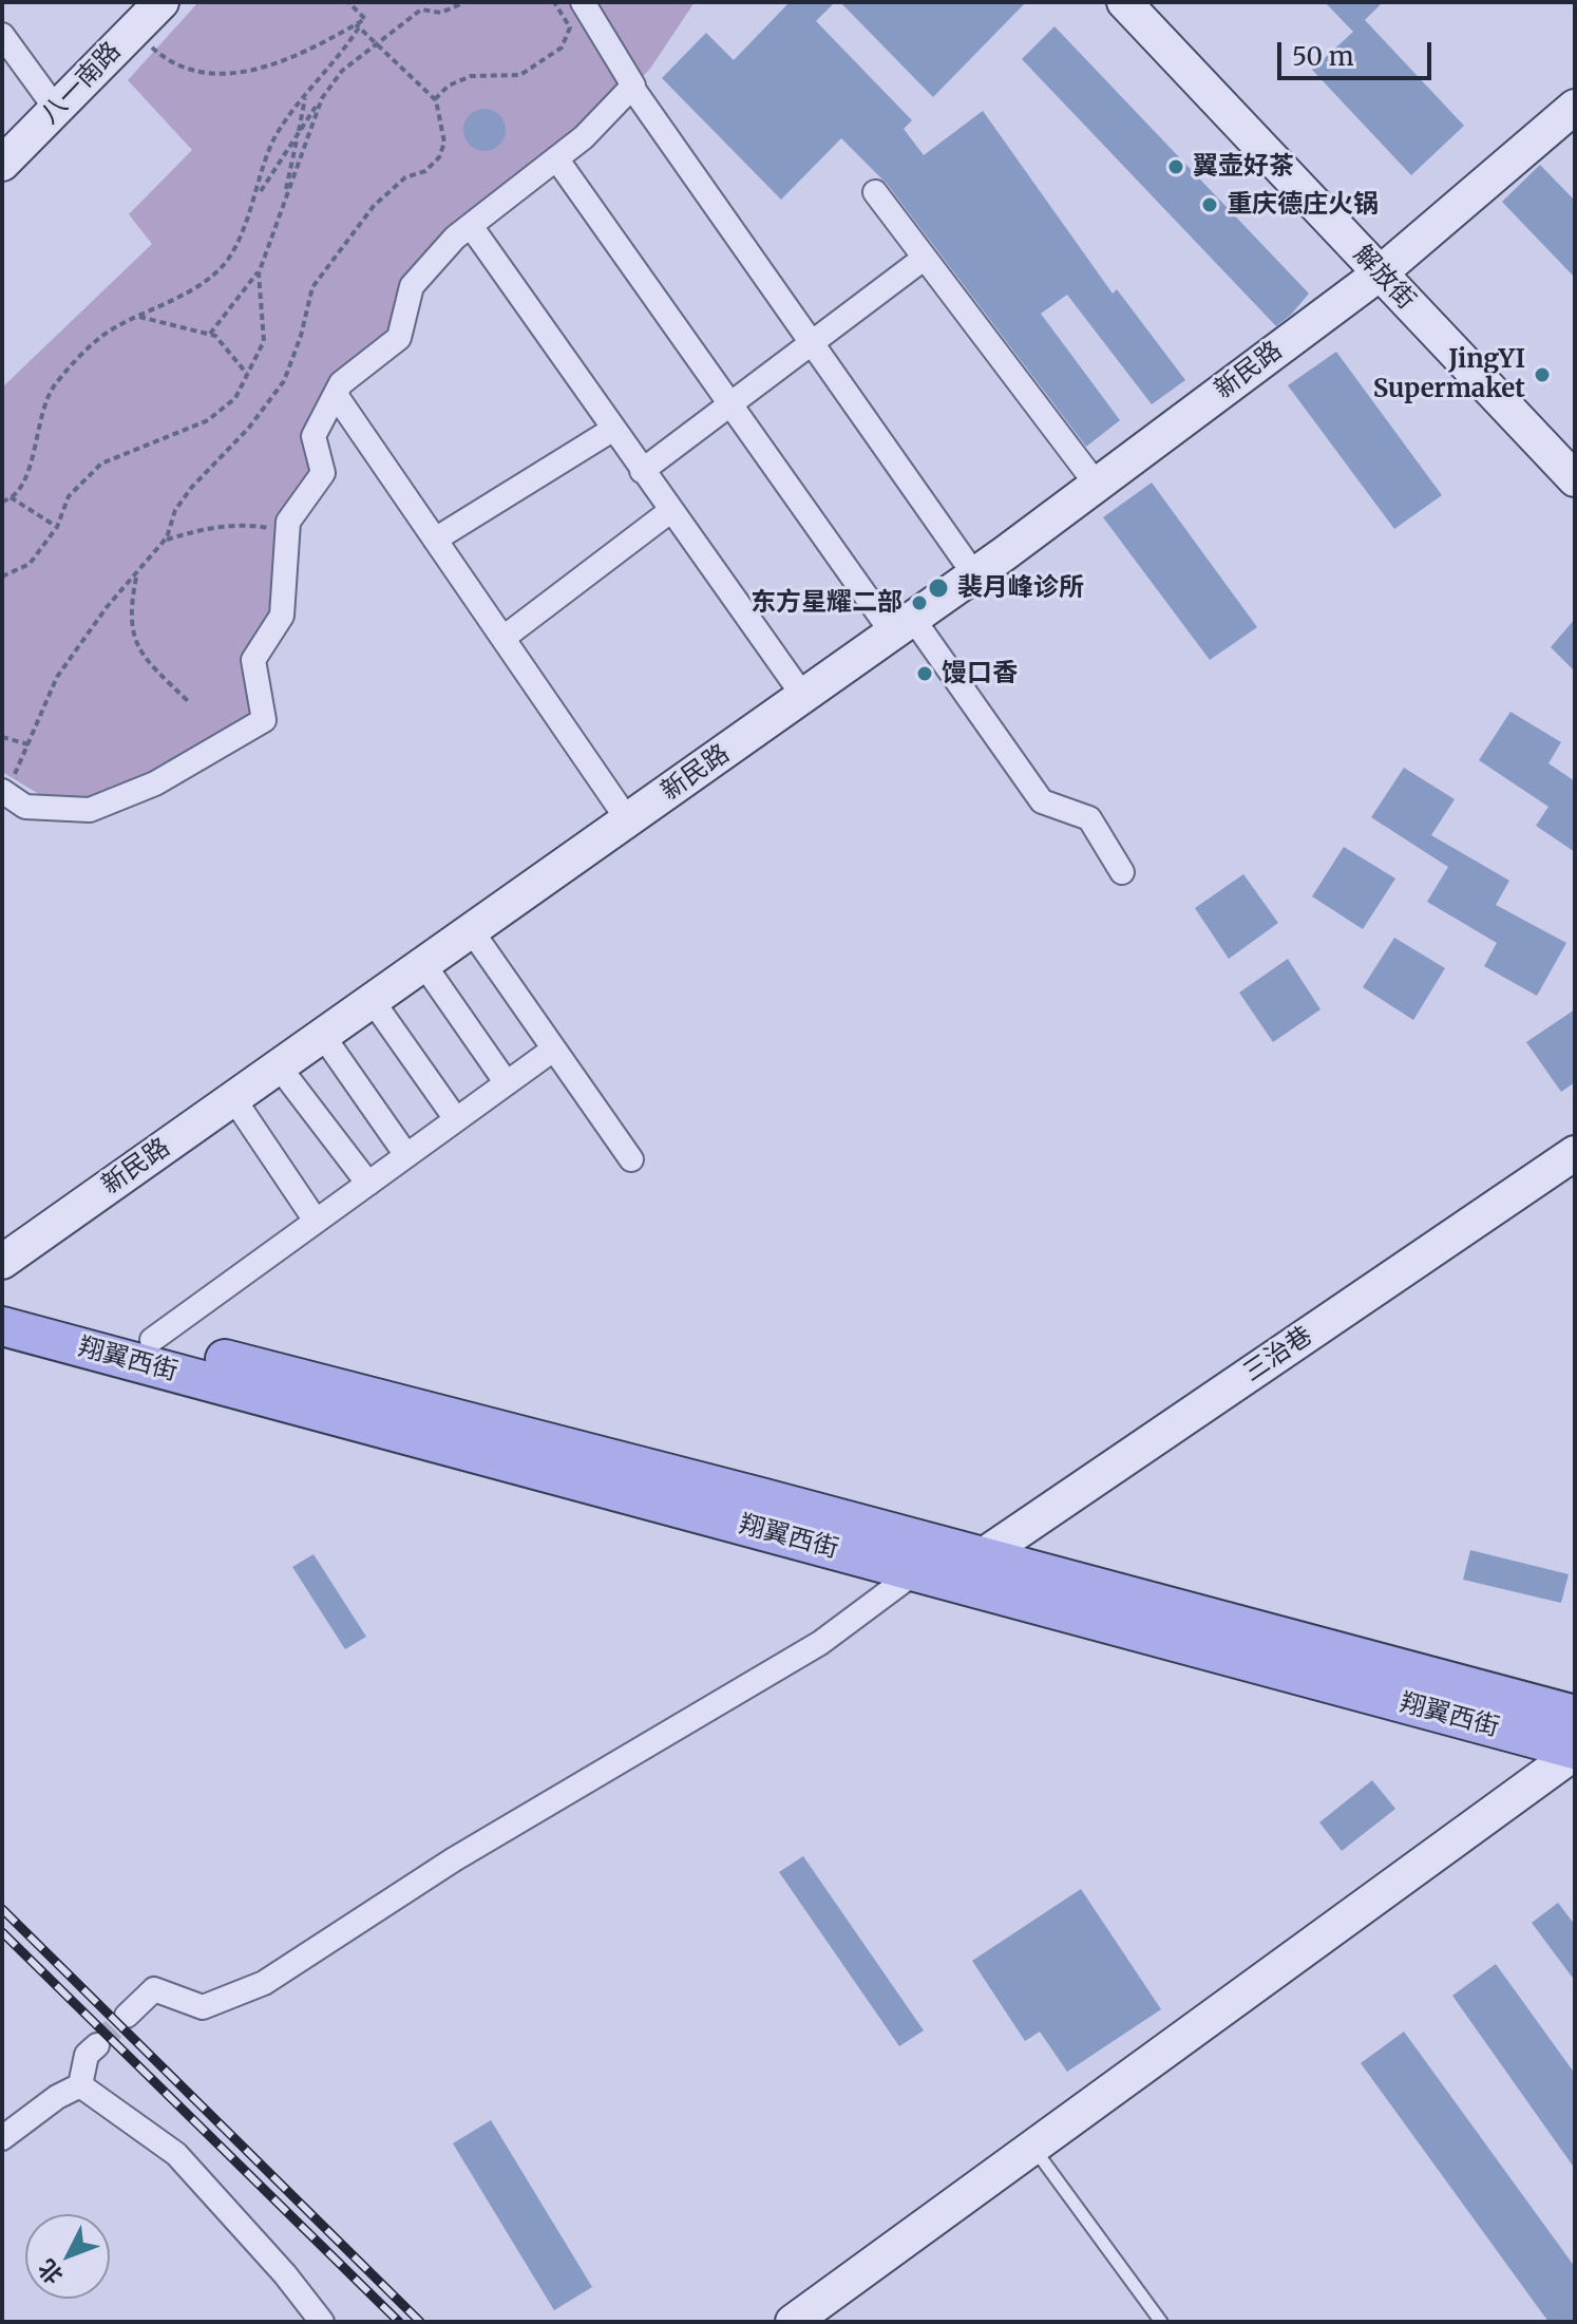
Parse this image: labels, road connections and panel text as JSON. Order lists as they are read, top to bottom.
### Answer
{
  "streets": {
    "main road": ["翔翼西街"],
    "street": [
      "八一南路",
      "解放街",
      "新民路",
      "三治巷"
    ]
  },
  "crossings": [
    ["解放街", "新民路"],
    ["三治巷", "翔翼西街"]
  ],
  "places": [
    "翼壶好茶",
    "重庆德庄火锅",
    "JingYI Supermaket",
    "裴月峰诊所",
    "东方星耀二部",
    "馒口香"
  ],
  "scale_bar": "50 m",
  "north": "bottom left"
}
